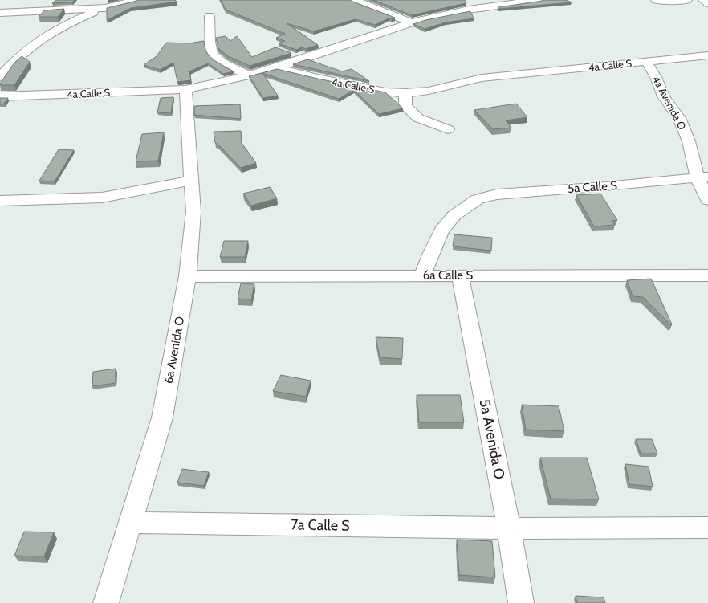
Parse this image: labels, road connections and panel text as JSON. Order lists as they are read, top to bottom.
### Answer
{
  "streets": {
    "street": [
      "4a Calle S",
      "4a Avenida O",
      "5a Calle S",
      "6a Calle S",
      "6a Avenida O",
      "5a Avenida O",
      "7a Calle S"
    ]
  },
  "crossings": [
    ["4a Calle S", "4a Avenida O"],
    ["4a Calle S", "6a Avenida O"],
    ["4a Avenida O", "5a Calle S"],
    ["5a Calle S", "6a Calle S"],
    ["6a Calle S", "6a Avenida O"],
    ["6a Calle S", "5a Avenida O"],
    ["6a Avenida O", "7a Calle S"],
    ["5a Avenida O", "7a Calle S"]
  ]
}
